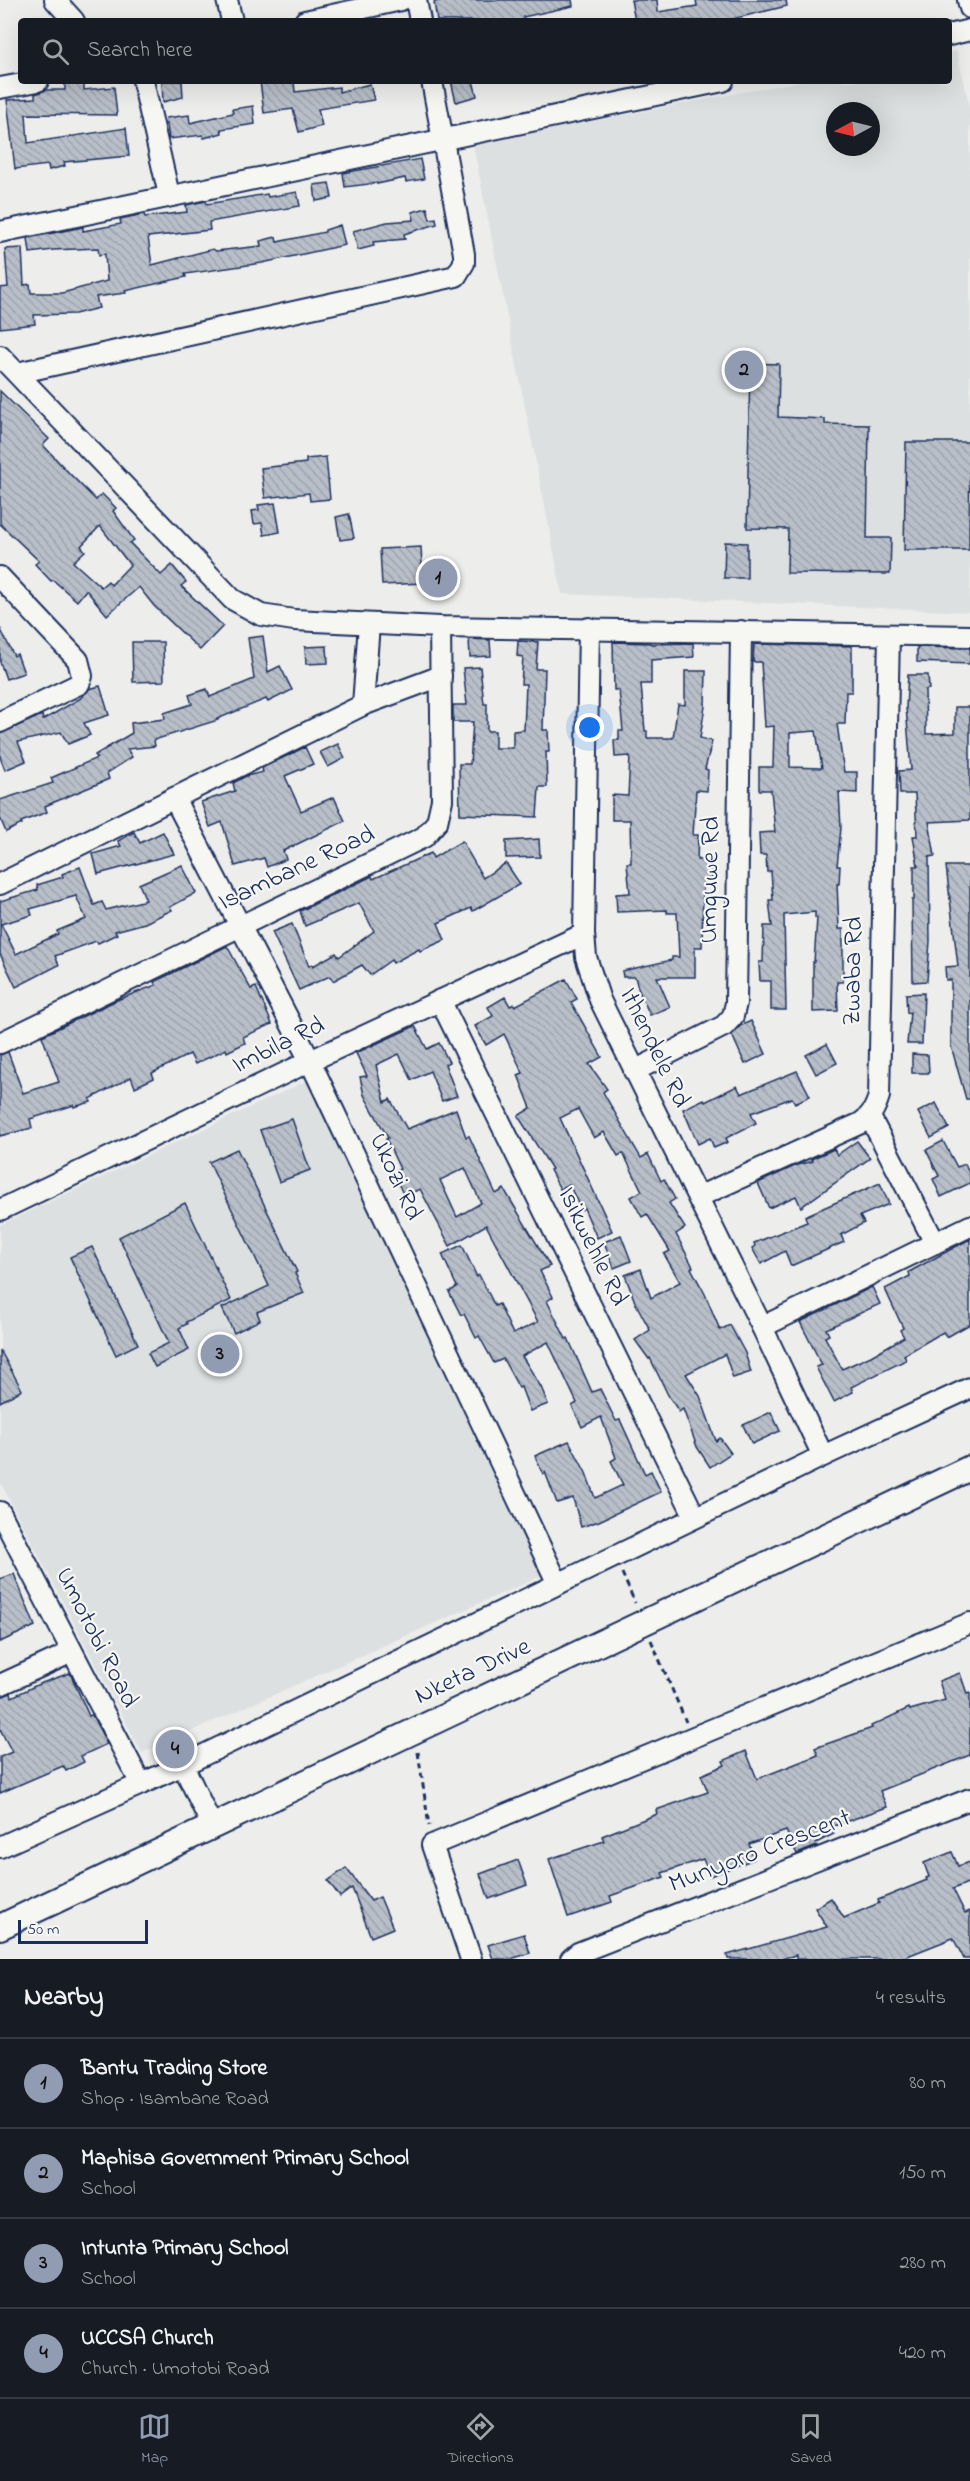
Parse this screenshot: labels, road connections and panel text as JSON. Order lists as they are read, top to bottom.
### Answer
{
  "streets": {
    "street": [
      "Isambane Road",
      "Umguwe Rd",
      "Zwaba Rd",
      "Imbila Rd",
      "Ithendele Rd",
      "Ukozi Rd",
      "Isikwehle Rd",
      "Umotobi Road",
      "Nketa Drive",
      "Munyoro Crescent"
    ]
  },
  "crossings": [
    ["Isambane Road", "Ukozi Rd"],
    ["Umguwe Rd", "Ithendele Rd"],
    ["Imbila Rd", "Ithendele Rd"],
    ["Imbila Rd", "Ukozi Rd"],
    ["Imbila Rd", "Isikwehle Rd"]
  ],
  "scale_bar": "50 m",
  "north": "left",
  "page": {
    "search": "Search here",
    "pins": [
      "2",
      "1",
      "3",
      "4"
    ],
    "scale": "50 m",
    "heading": ["Nearby", "4 results"],
    "list": [
      {
        "mark": "1",
        "name": "Bantu Trading Store",
        "note": "Shop · Isambane Road",
        "value": "80 m"
      },
      {
        "mark": "2",
        "name": "Maphisa Government Primary School",
        "note": "School",
        "value": "150 m"
      },
      {
        "mark": "3",
        "name": "Intunta Primary School",
        "note": "School",
        "value": "280 m"
      },
      {
        "mark": "4",
        "name": "UCCSA Church",
        "note": "Church · Umotobi Road",
        "value": "420 m"
      }
    ],
    "nav": ["Map", "Directions", "Saved"]
  }
}
